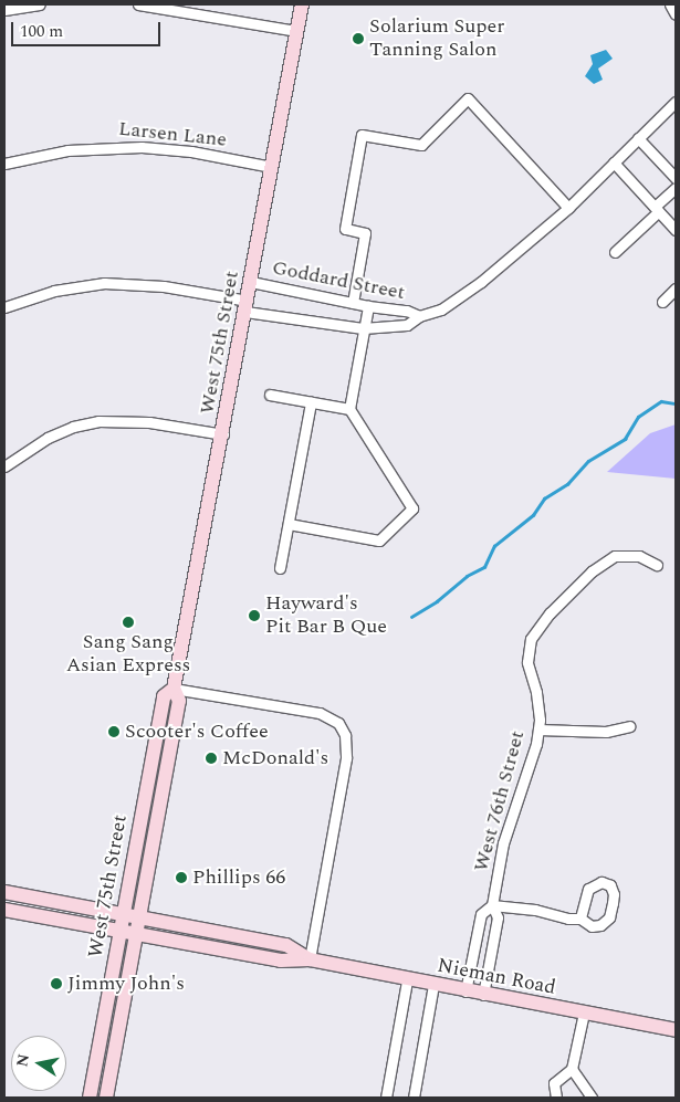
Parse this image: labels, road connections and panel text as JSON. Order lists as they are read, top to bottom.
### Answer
{
  "streets": {
    "main road": ["West 75th Street", "Nieman Road"],
    "street": ["Larsen Lane", "Goddard Street", "West 76th Street"]
  },
  "crossings": [
    ["Larsen Lane", "West 75th Street"],
    ["Goddard Street", "West 75th Street"],
    ["West 75th Street", "Nieman Road"],
    ["West 76th Street", "Nieman Road"]
  ],
  "places": [
    "Solarium Super Tanning Salon",
    "Hayward's Pit Bar B Que",
    "Sang Sang Asian Express",
    "Scooter's Coffee",
    "McDonald's",
    "Phillips 66",
    "Jimmy John's"
  ],
  "scale_bar": "100 m",
  "north": "left"
}
